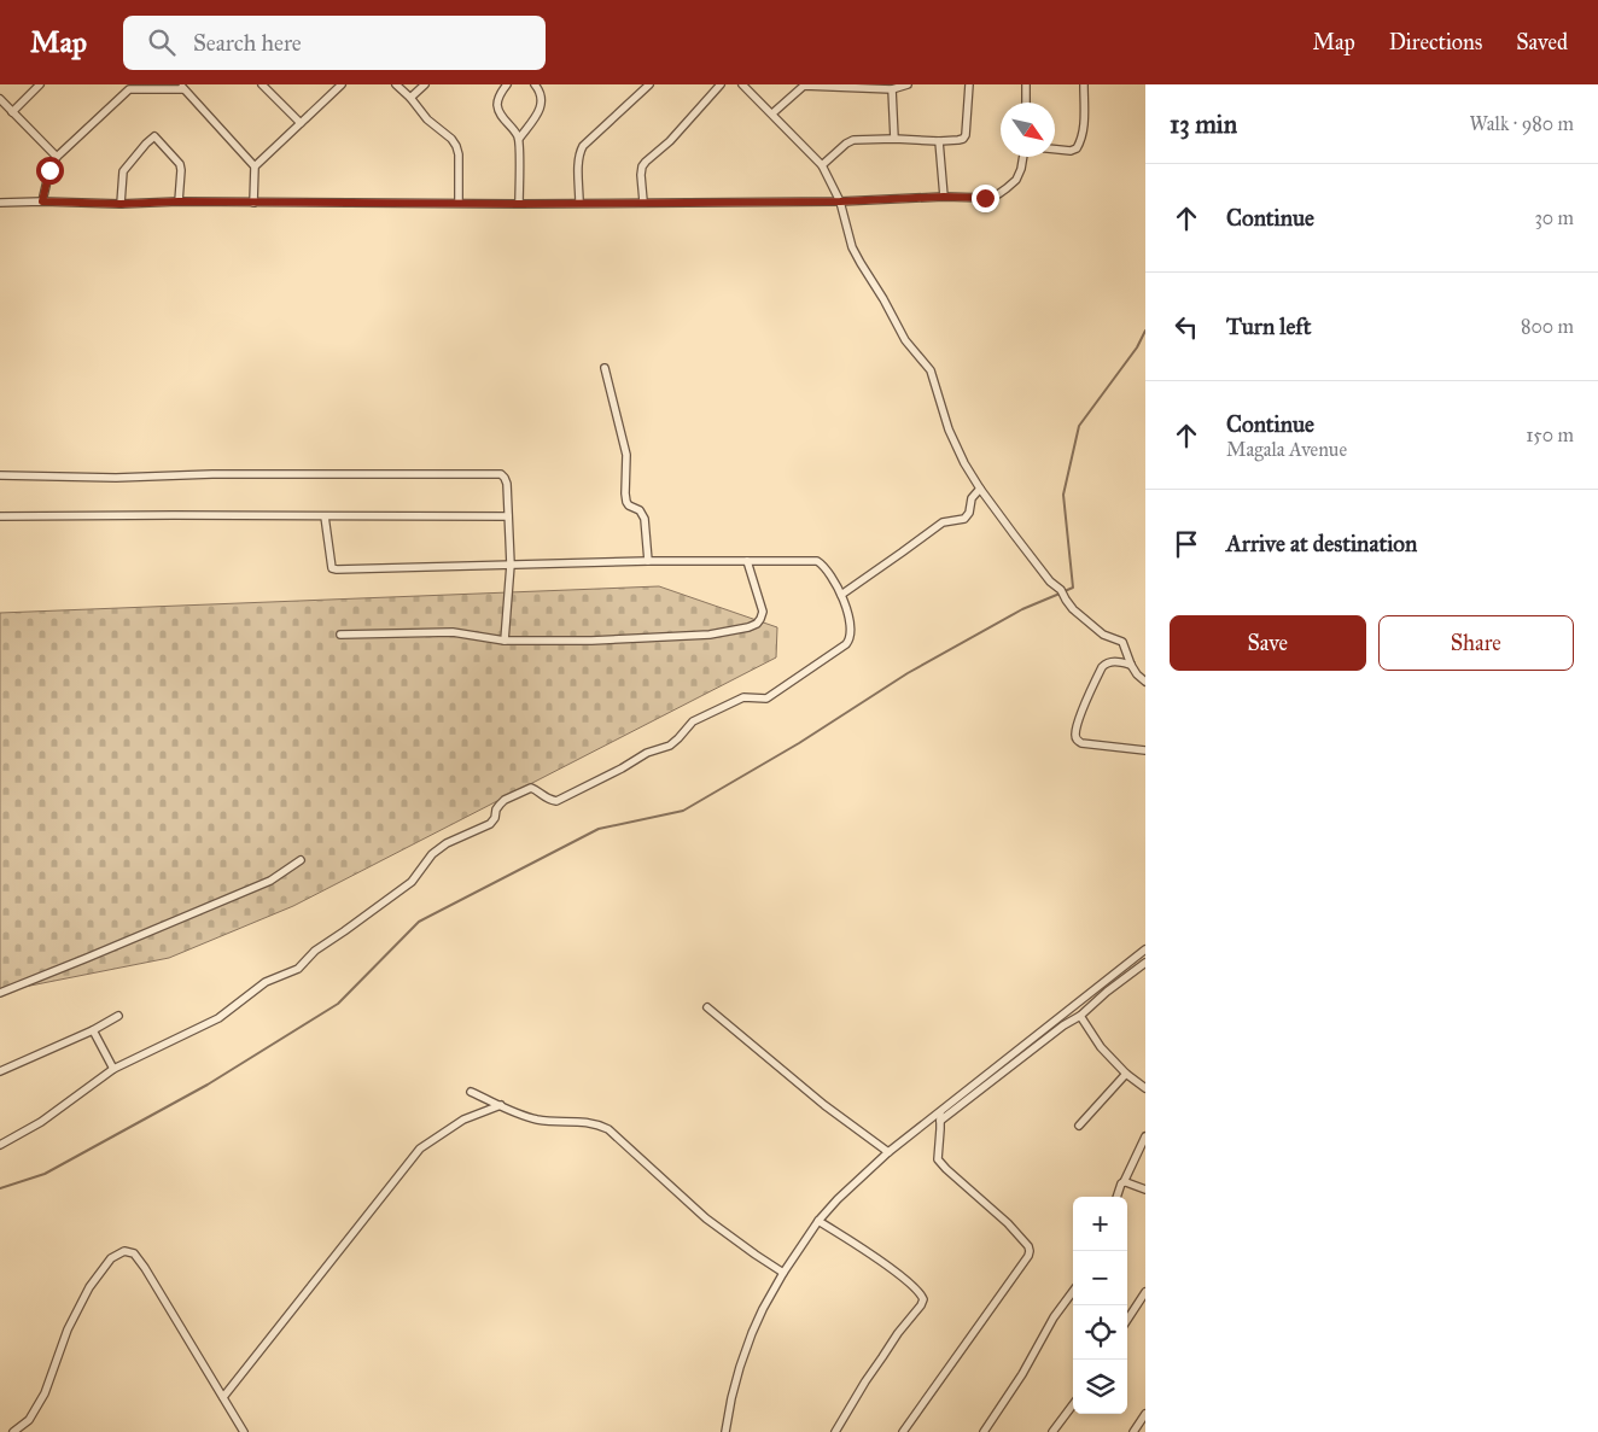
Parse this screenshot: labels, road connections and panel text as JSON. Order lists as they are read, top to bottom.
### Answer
{
  "north": "bottom right",
  "page": {
    "header": "Map",
    "search": "Search here",
    "nav": ["Map", "Directions", "Saved"],
    "heading": ["13 min", "Walk · 980 m"],
    "list": [
      ["Continue", "30 m"],
      ["Turn left", "800 m"],
      ["Continue", "Magala Avenue", "150 m"],
      "Arrive at destination"
    ],
    "buttons": ["Save", "Share"],
    "map_buttons": ["+", "−"]
  }
}
